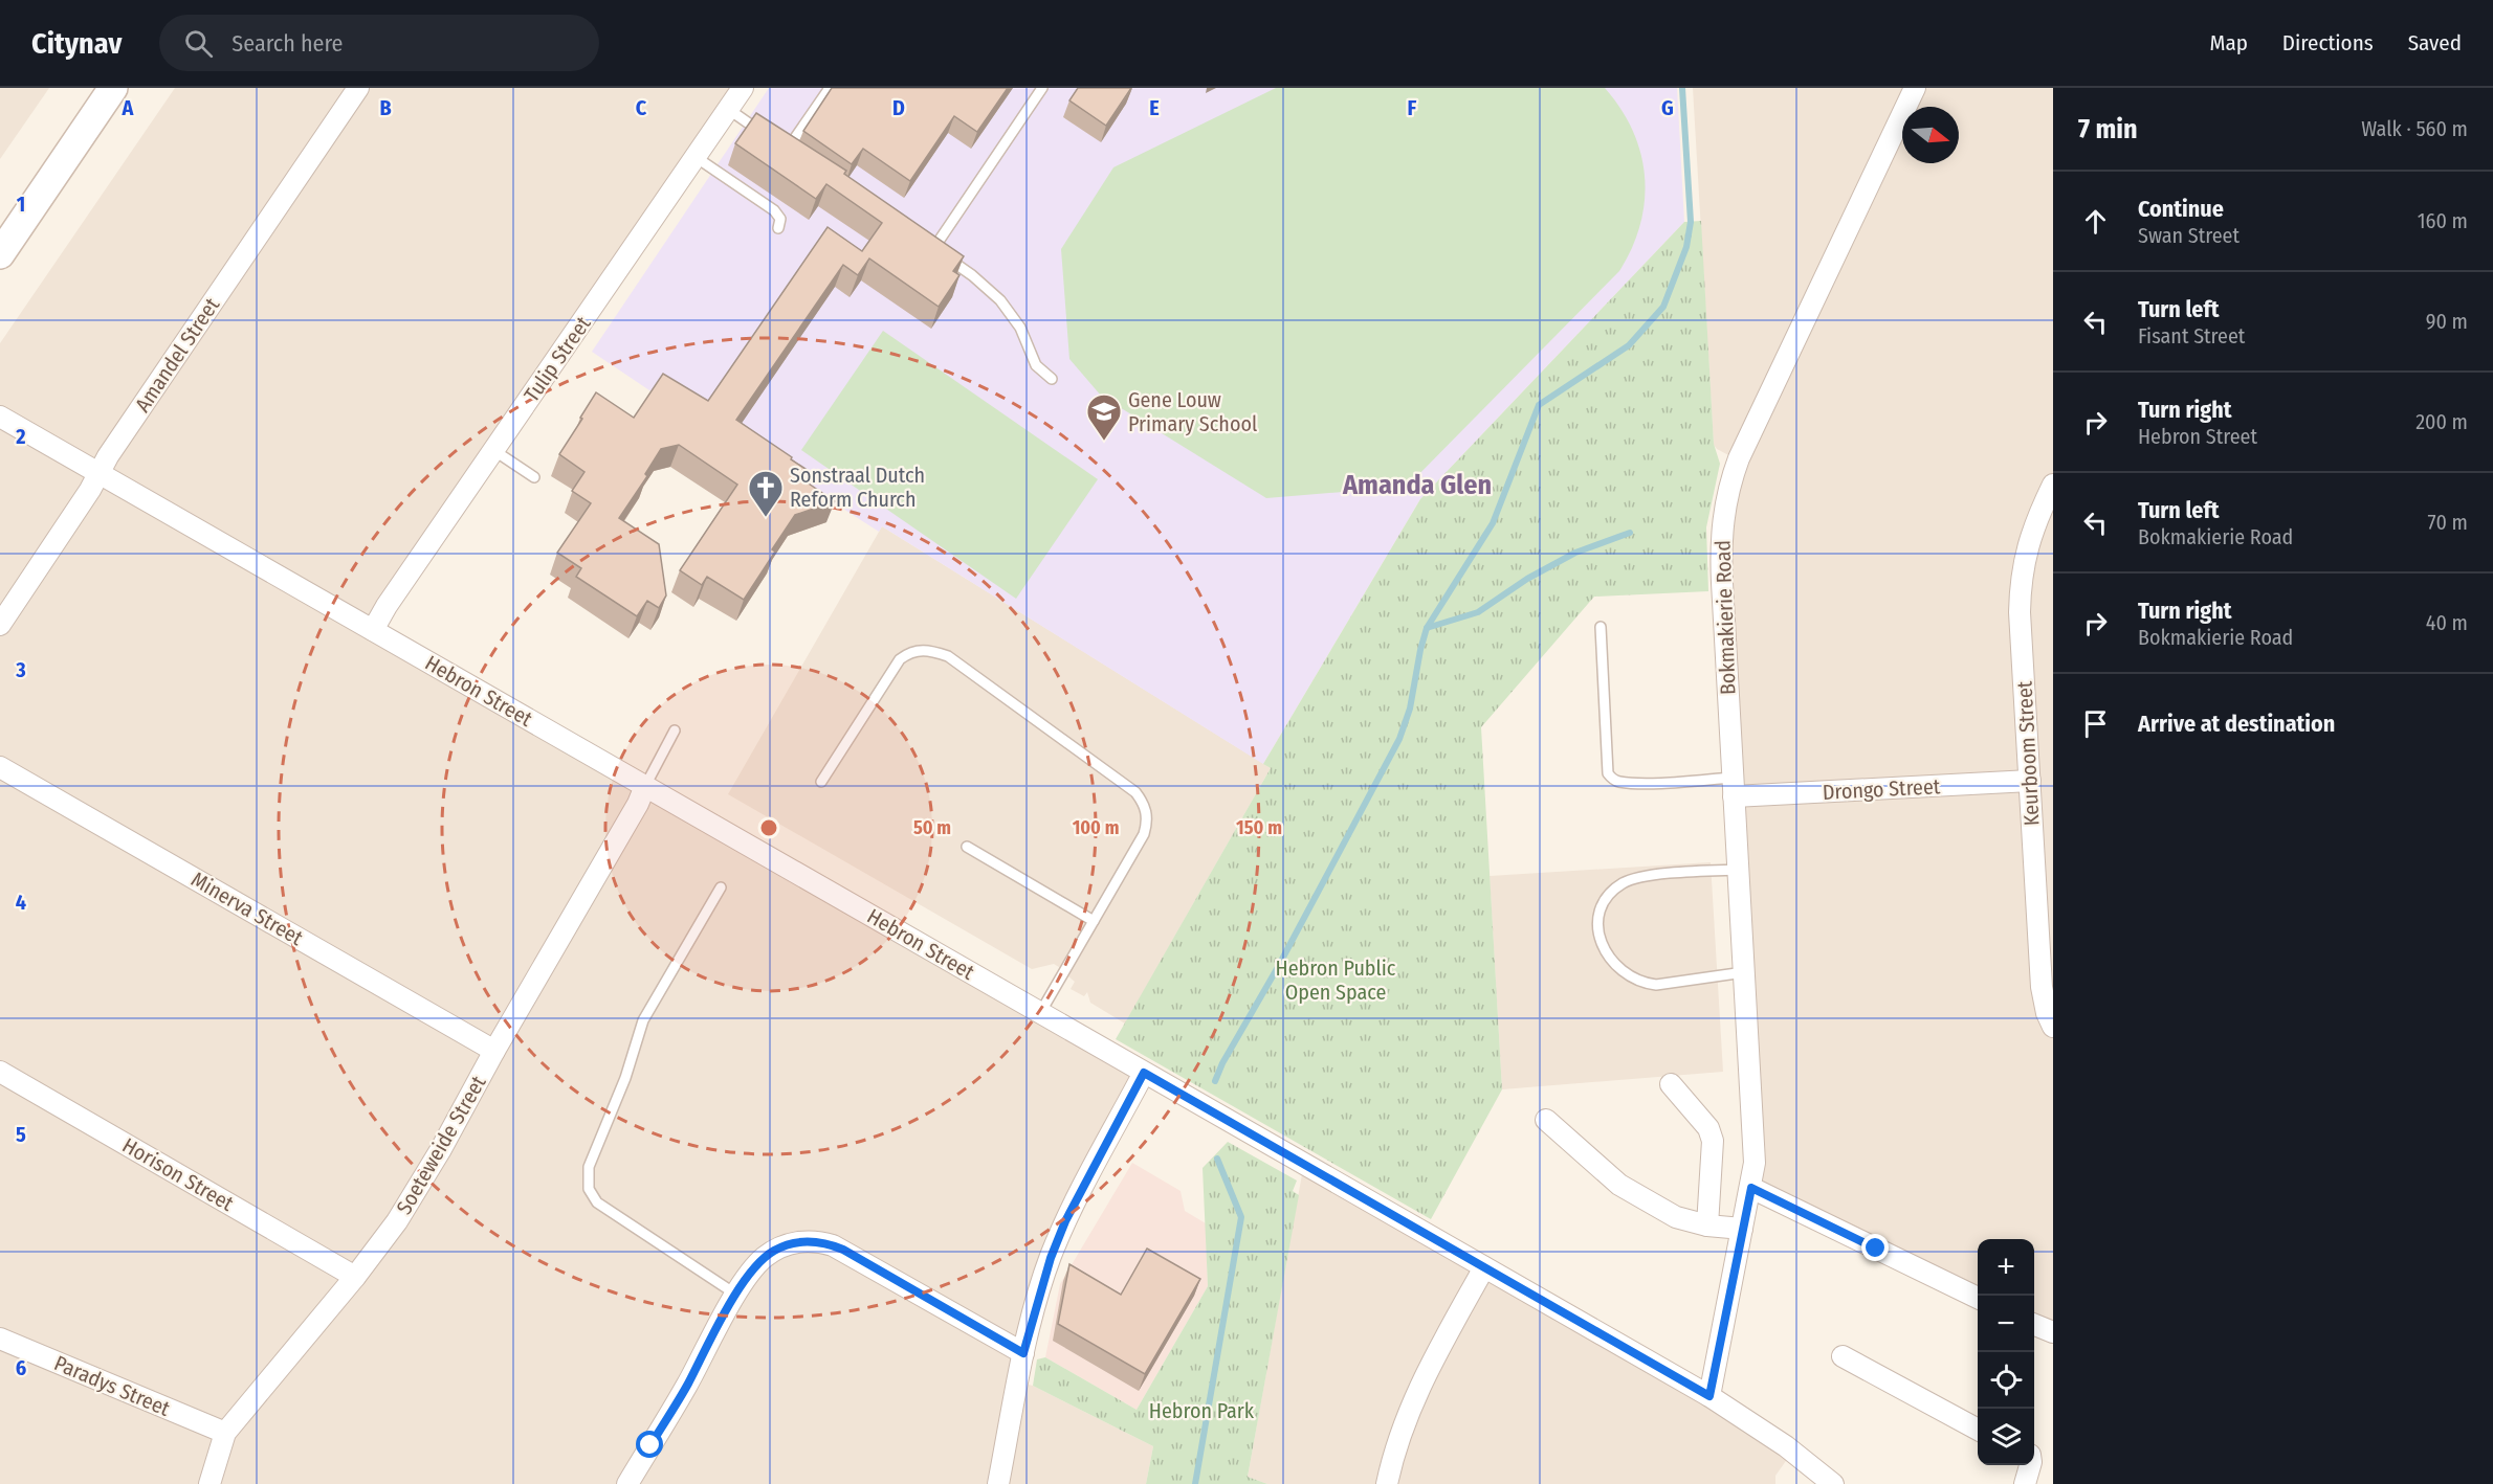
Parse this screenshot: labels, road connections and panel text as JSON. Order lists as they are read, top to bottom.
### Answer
{
  "streets": {
    "street": [
      "Amandel Street",
      "Tulip Street",
      "Bokmakierie Road",
      "Hebron Street",
      "Keurboom Street",
      "Drongo Street",
      "Minerva Street",
      "Soeteweide Street",
      "Horison Street",
      "Paradys Street"
    ]
  },
  "crossings": [
    ["Amandel Street", "Hebron Street"],
    ["Tulip Street", "Hebron Street"],
    ["Bokmakierie Road", "Hebron Street"],
    ["Bokmakierie Road", "Drongo Street"],
    ["Hebron Street", "Soeteweide Street"],
    ["Keurboom Street", "Drongo Street"],
    ["Minerva Street", "Soeteweide Street"],
    ["Soeteweide Street", "Horison Street"],
    ["Soeteweide Street", "Paradys Street"]
  ],
  "districts": ["Amanda Glen"],
  "parks": ["Hebron Public Open Space", "Hebron Park"],
  "places": {
    "school or university": ["Gene Louw Primary School"],
    "church": ["Sonstraal Dutch Reform Church"]
  },
  "north": "right",
  "page": {
    "header": "Citynav",
    "search": "Search here",
    "nav": ["Map", "Directions", "Saved"],
    "heading": ["7 min", "Walk · 560 m"],
    "list": [
      ["Continue", "Swan Street", "160 m"],
      ["Turn left", "Fisant Street", "90 m"],
      ["Turn right", "Hebron Street", "200 m"],
      ["Turn left", "Bokmakierie Road", "70 m"],
      ["Turn right", "Bokmakierie Road", "40 m"],
      "Arrive at destination"
    ],
    "map_buttons": ["+", "−"]
  },
  "grid": {
    "columns": [
      "A",
      "B",
      "C",
      "D",
      "E",
      "F",
      "G"
    ],
    "rows": [
      "1",
      "2",
      "3",
      "4",
      "5",
      "6"
    ]
  },
  "rings": ["50 m", "100 m", "150 m"]
}
